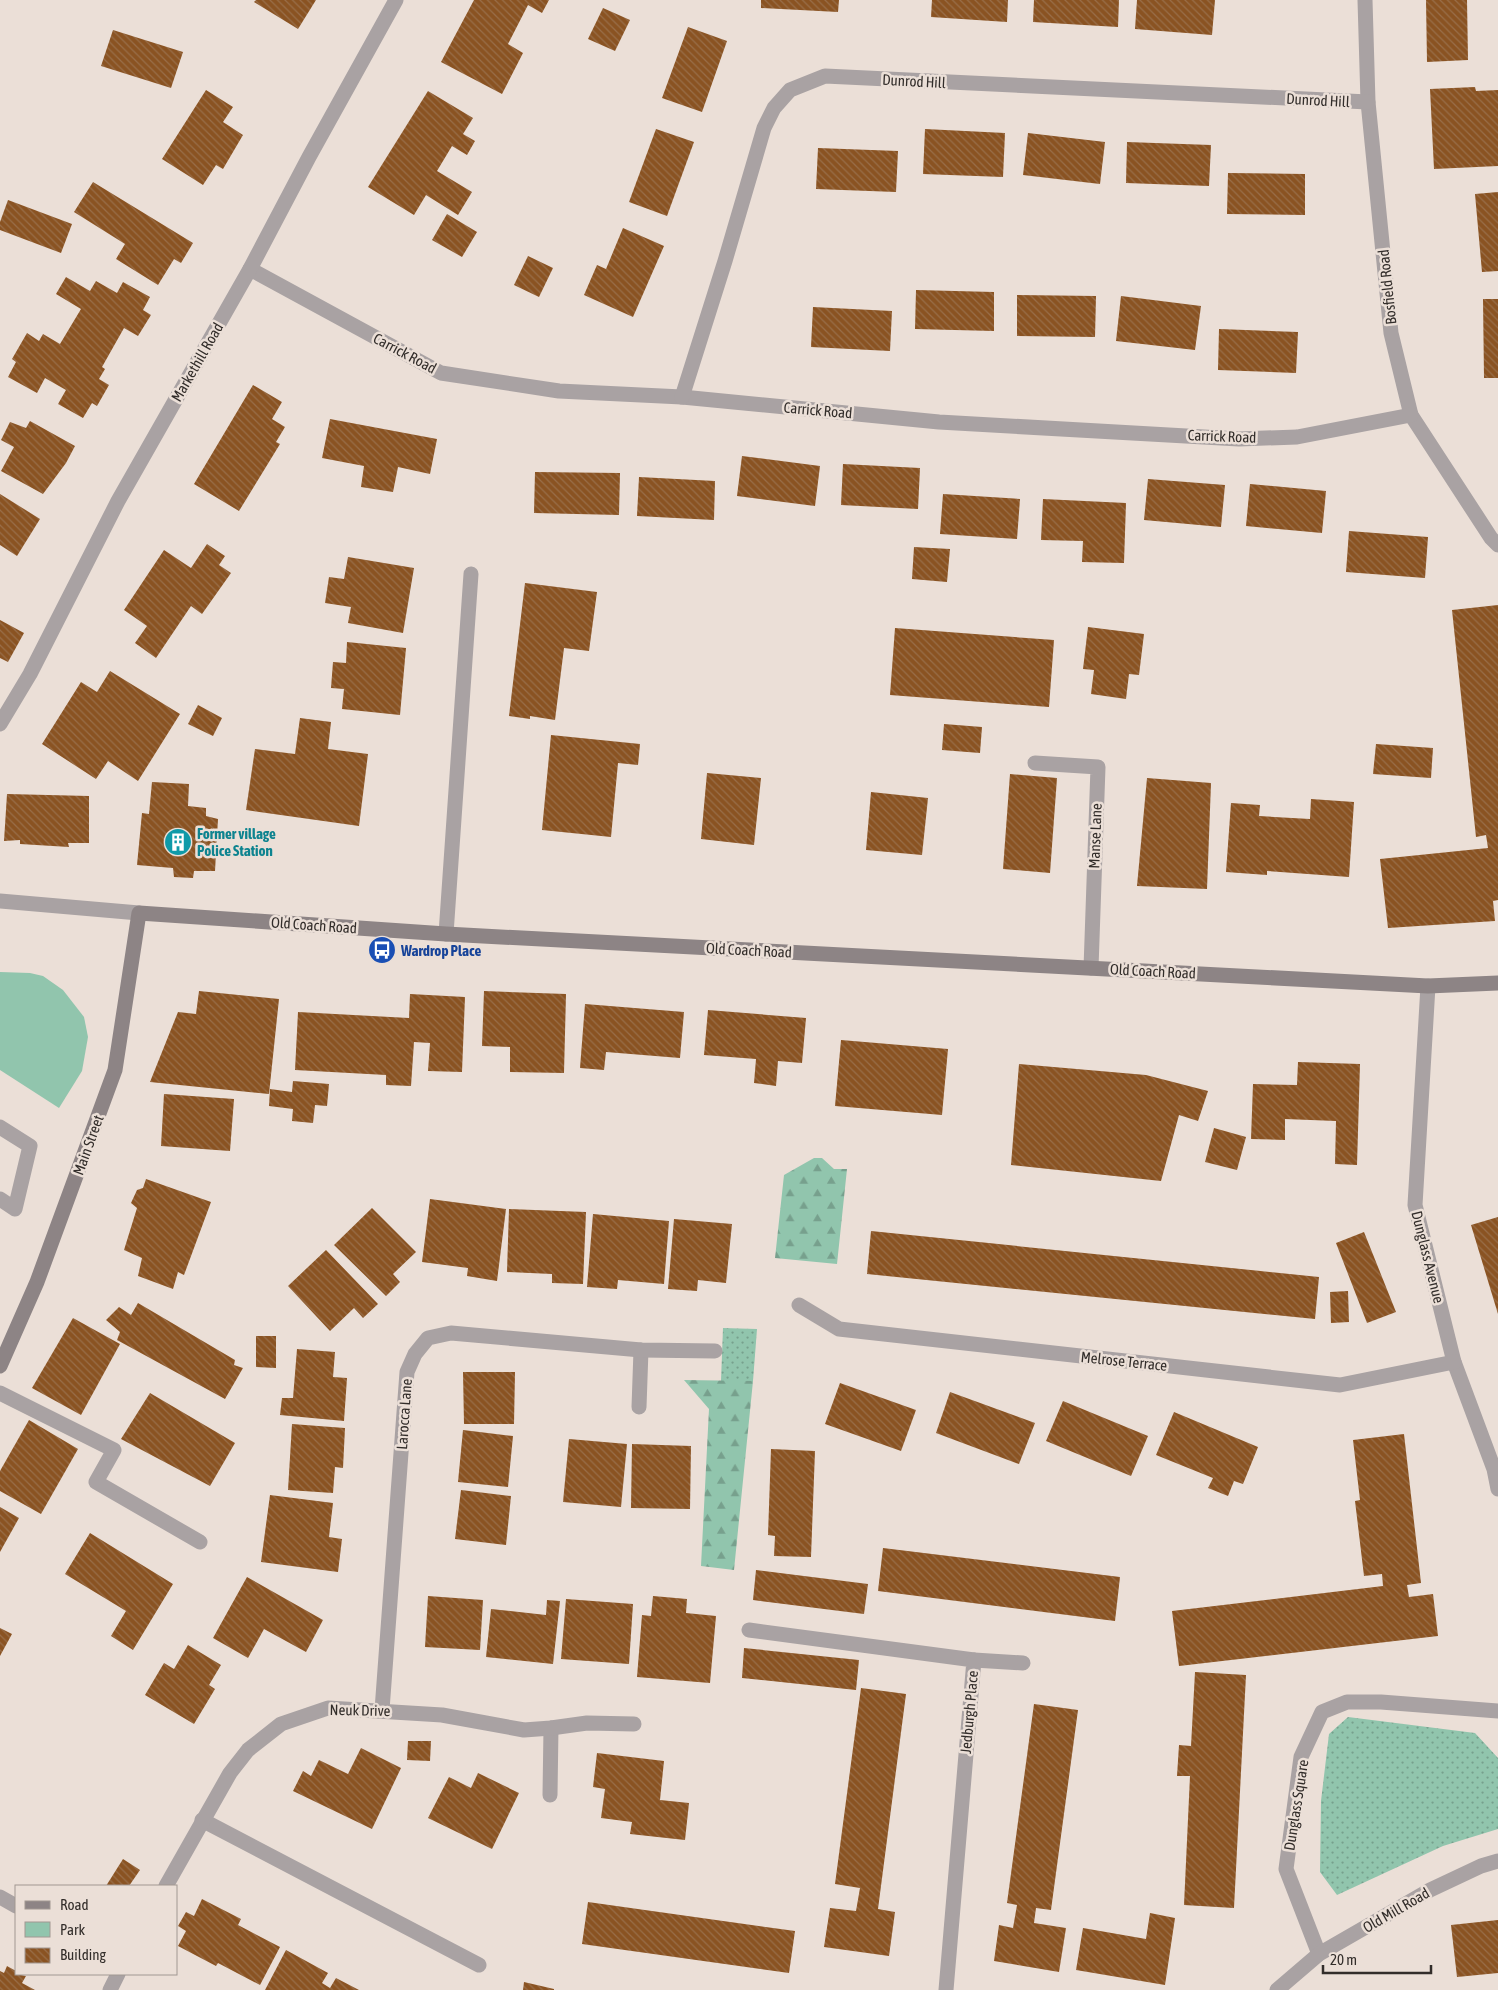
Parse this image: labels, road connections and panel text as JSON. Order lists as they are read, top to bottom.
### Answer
{
  "streets": {
    "street": [
      "Dunrod Hill",
      "Bosfield Road",
      "Carrick Road",
      "Markethill Road",
      "Manse Lane",
      "Old Coach Road",
      "Main Street",
      "Dunglass Avenue",
      "Melrose Terrace",
      "Larocca Lane",
      "Neuk Drive",
      "Jedburgh Place",
      "Dunglass Square",
      "Old Mill Road"
    ]
  },
  "crossings": [
    ["Dunrod Hill", "Bosfield Road"],
    ["Dunrod Hill", "Carrick Road"],
    ["Bosfield Road", "Carrick Road"],
    ["Carrick Road", "Markethill Road"],
    ["Manse Lane", "Old Coach Road"],
    ["Old Coach Road", "Main Street"],
    ["Old Coach Road", "Dunglass Avenue"],
    ["Dunglass Avenue", "Melrose Terrace"],
    ["Larocca Lane", "Neuk Drive"],
    ["Dunglass Square", "Old Mill Road"]
  ],
  "places": {
    "building": ["Former village Police Station"],
    "bus stop": ["Wardrop Place"]
  },
  "legend": ["Road", "Park", "Building"],
  "scale_bar": "20 m"
}
